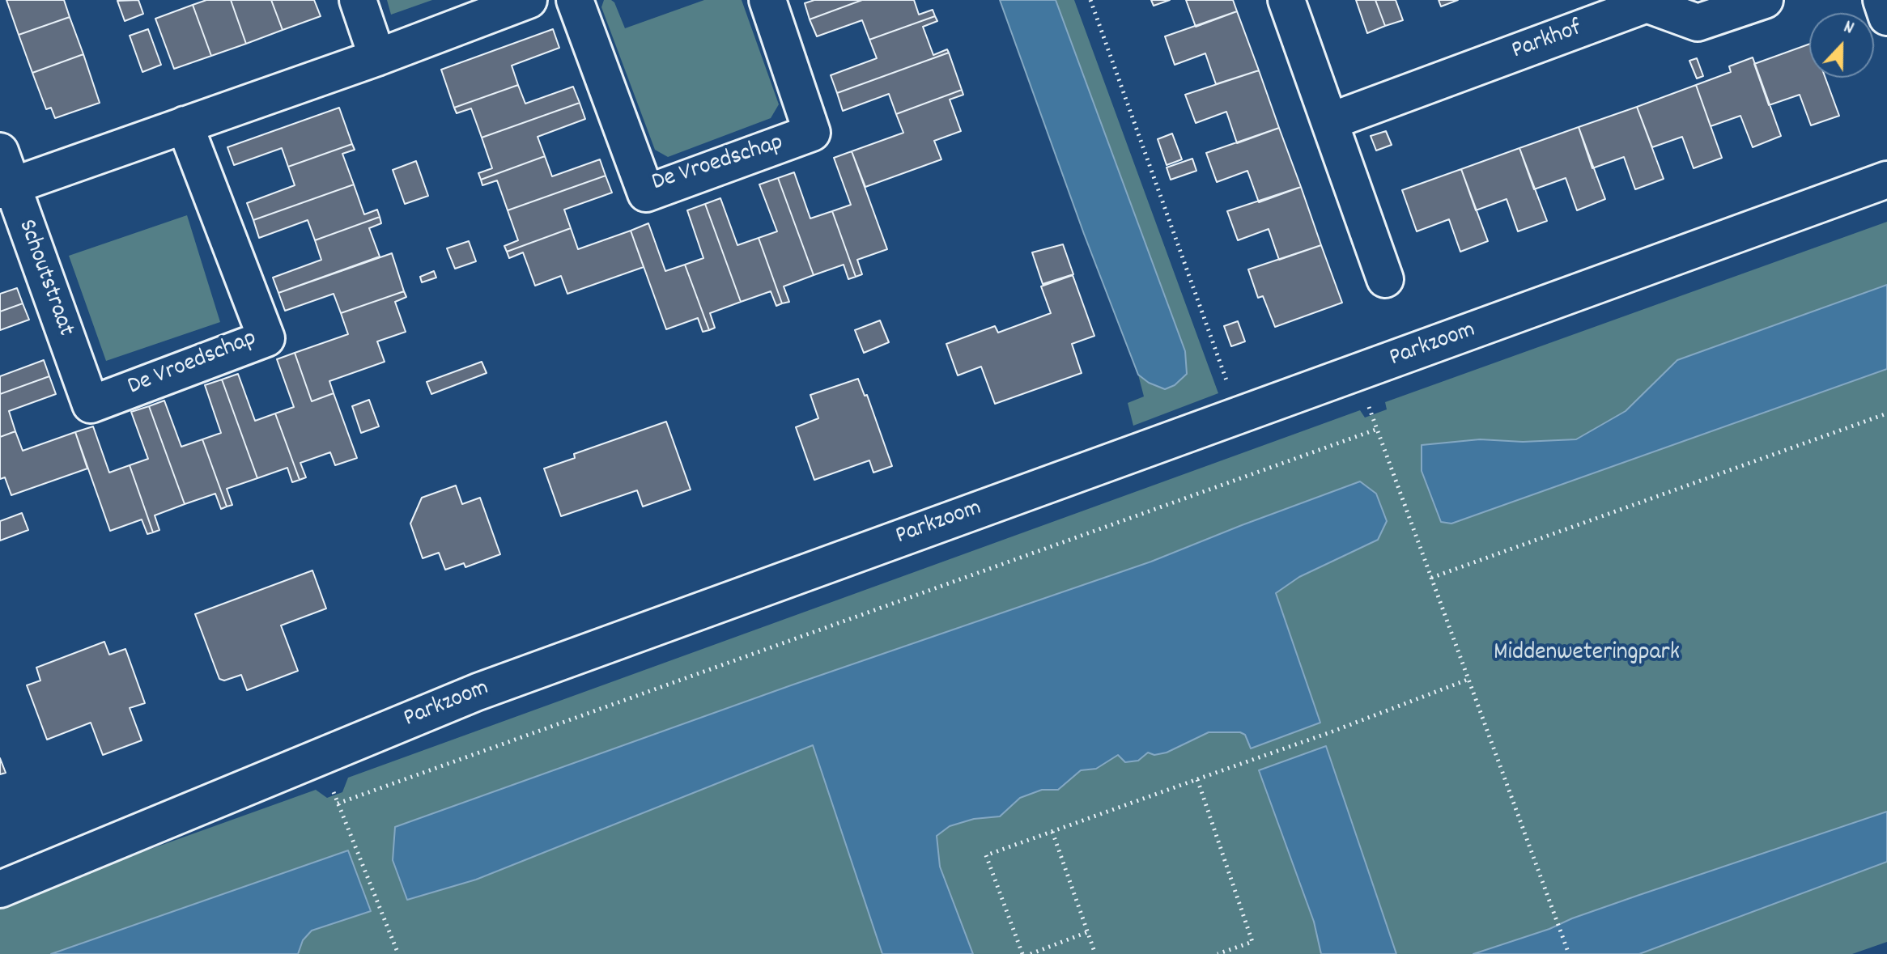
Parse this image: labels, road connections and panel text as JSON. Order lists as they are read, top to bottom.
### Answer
{
  "streets": {
    "street": [
      "Parkhof",
      "De Vroedschap",
      "Schoutstraat",
      "Parkzoom"
    ]
  },
  "crossings": [
    ["De Vroedschap", "Schoutstraat"]
  ],
  "parks": ["Middenweteringpark"],
  "north": "top"
}
